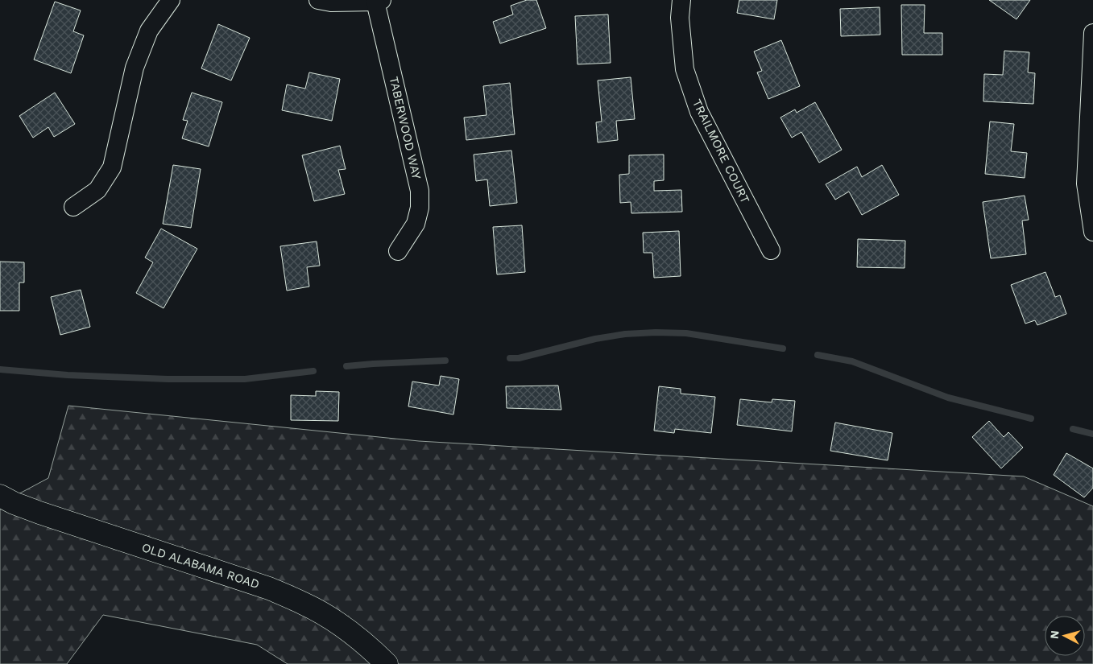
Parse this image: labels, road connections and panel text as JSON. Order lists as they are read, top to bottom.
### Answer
{
  "streets": {
    "street": ["TABERWOOD WAY", "TRAILMORE COURT", "OLD ALABAMA ROAD"]
  },
  "north": "left"
}
